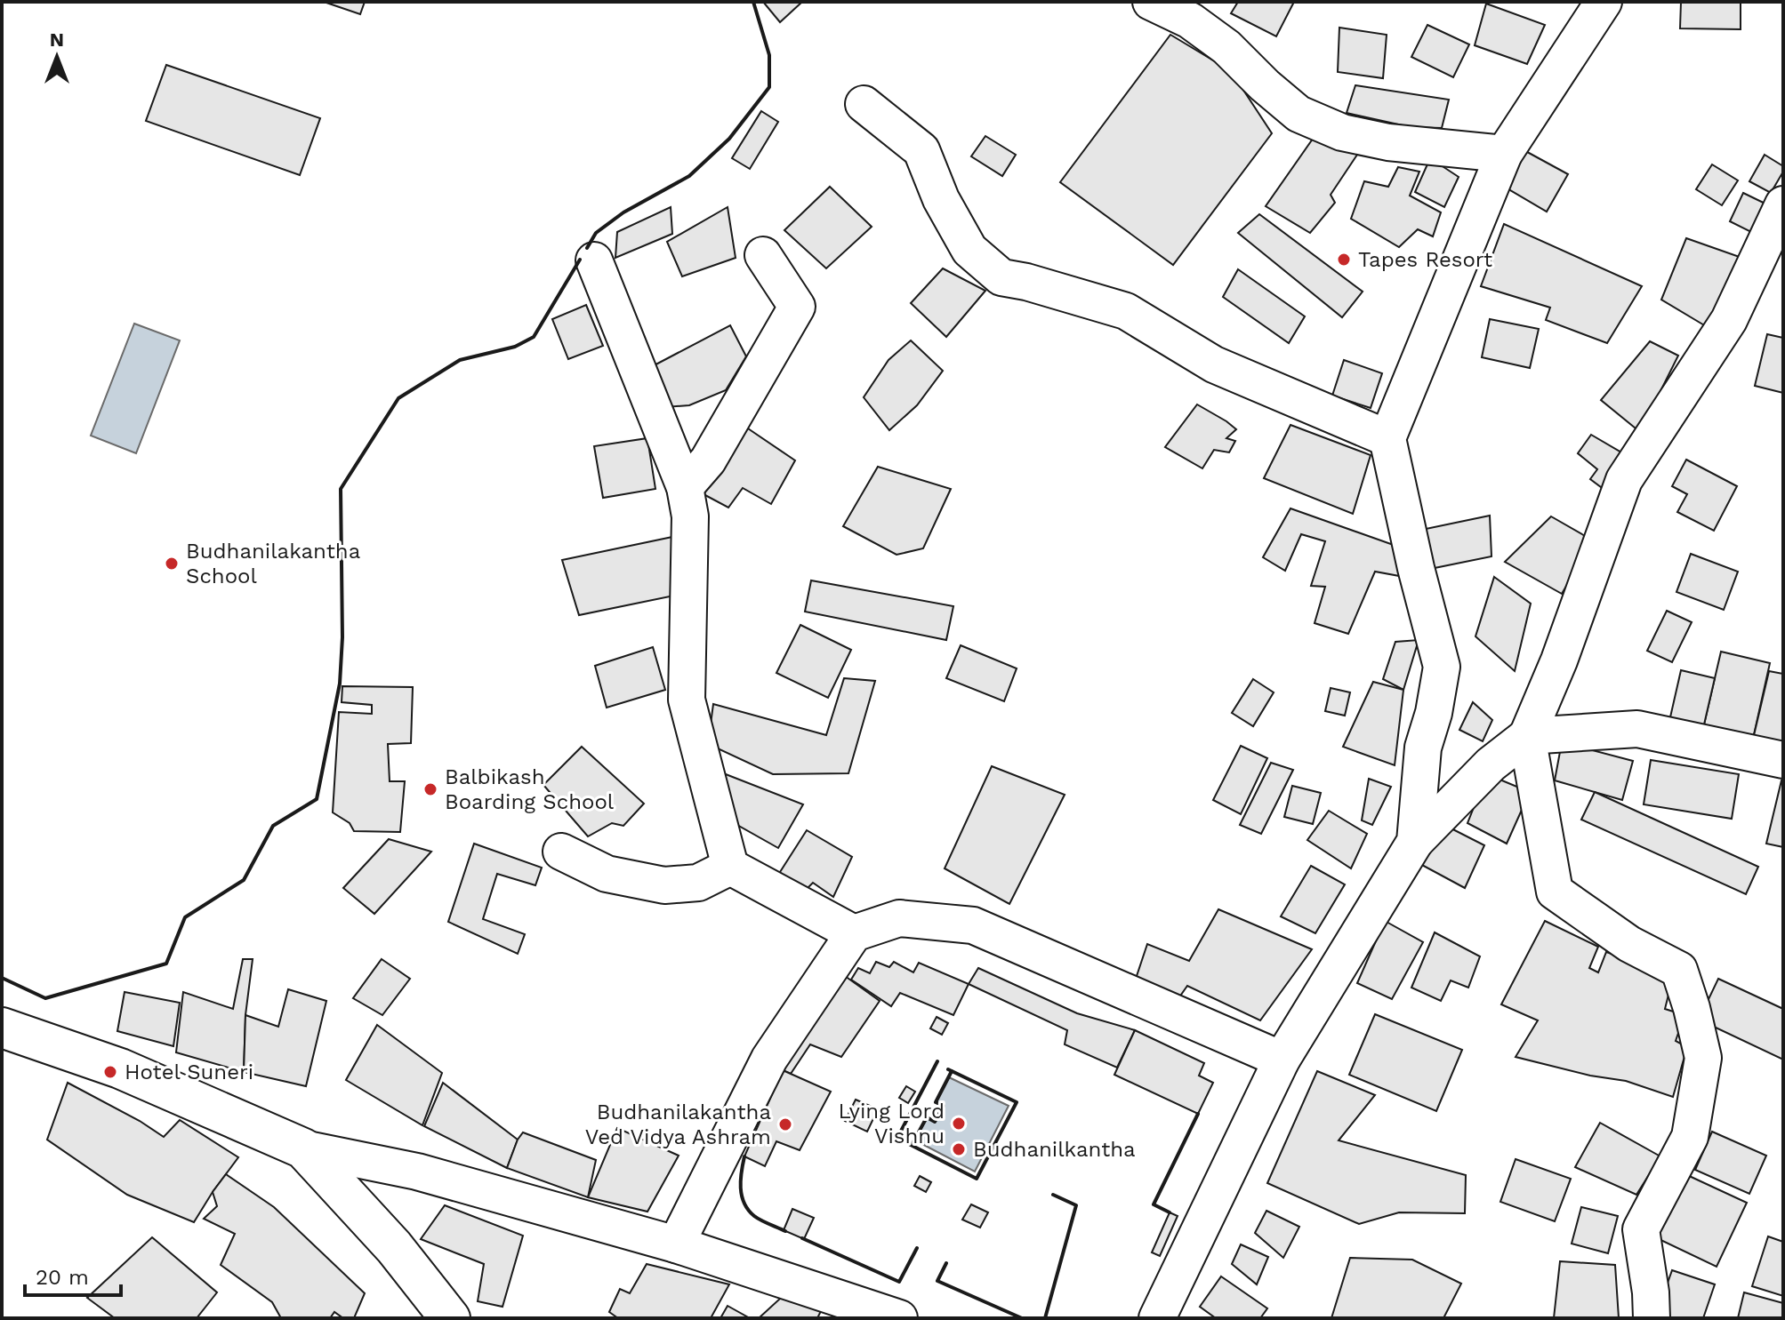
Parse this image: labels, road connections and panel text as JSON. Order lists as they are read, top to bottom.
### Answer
{
  "places": [
    "Tapes Resort",
    "Budhanilakantha School",
    "Balbikash Boarding School",
    "Hotel Suneri",
    "Lying Lord Vishnu",
    "Budhanilakantha Ved Vidya Ashram",
    "Budhanilkantha"
  ],
  "scale_bar": "20 m",
  "north": "top"
}
